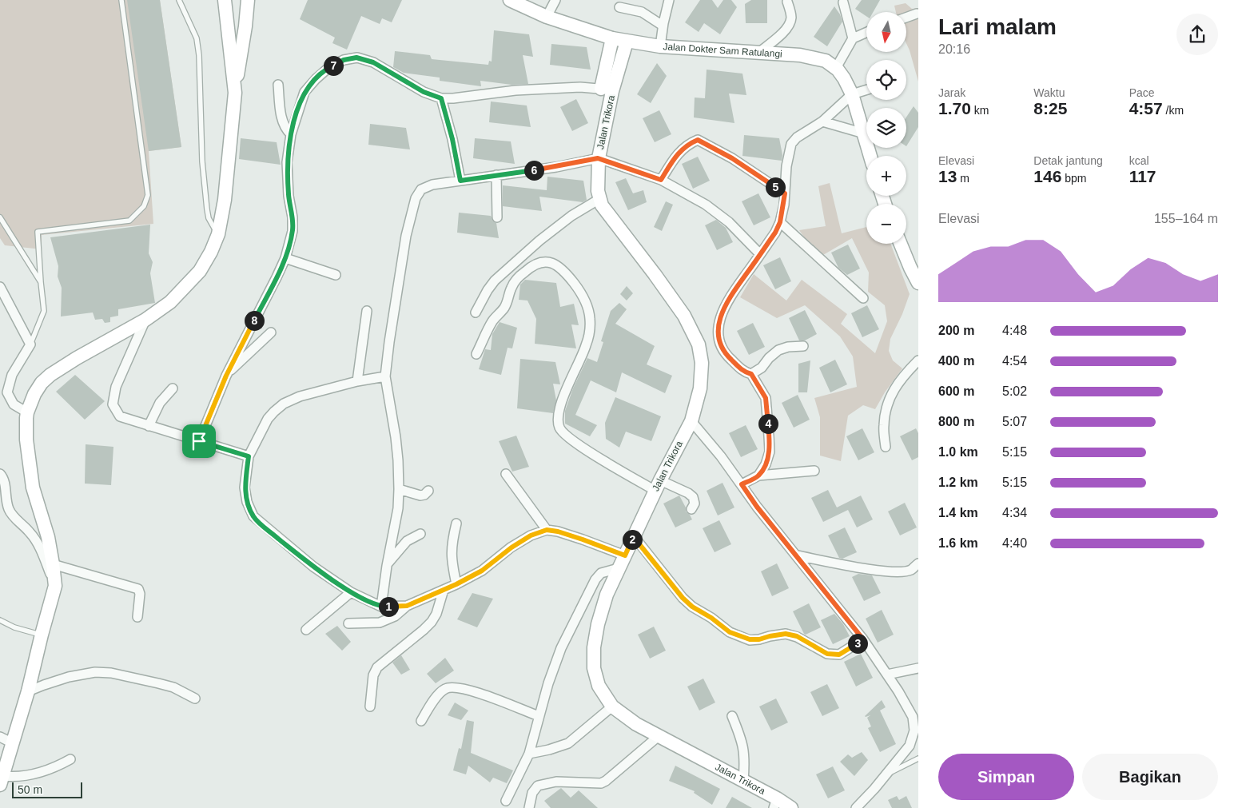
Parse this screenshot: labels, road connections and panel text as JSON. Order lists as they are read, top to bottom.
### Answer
{
  "streets": {
    "street": ["Jalan Dokter Sam Ratulangi", "Jalan Trikora"]
  },
  "crossings": [
    ["Jalan Dokter Sam Ratulangi", "Jalan Trikora"]
  ],
  "scale_bar": "50 m",
  "north": "bottom",
  "page": {
    "heading": ["Lari malam", "20:16"],
    "map_buttons": ["+", "−"],
    "pins": [
      "7",
      "6",
      "5",
      "8",
      "4",
      "2",
      "1",
      "3"
    ],
    "stats": [
      ["Jarak", "1.70 km"],
      ["Waktu", "8:25"],
      ["Pace", "4:57 /km"],
      ["Elevasi", "13 m"],
      ["Detak jantung", "146 bpm"],
      ["kcal", "117"]
    ],
    "chart": ["Elevasi", "155–164 m"],
    "list": [
      {
        "name": "200 m",
        "note": "4:48"
      },
      {
        "name": "400 m",
        "note": "4:54"
      },
      {
        "name": "600 m",
        "note": "5:02"
      },
      {
        "name": "800 m",
        "note": "5:07"
      },
      {
        "name": "1.0 km",
        "note": "5:15"
      },
      {
        "name": "1.2 km",
        "note": "5:15"
      },
      {
        "name": "1.4 km",
        "note": "4:34"
      },
      {
        "name": "1.6 km",
        "note": "4:40"
      }
    ],
    "buttons": ["Simpan", "Bagikan"],
    "scale": "50 m"
  }
}
